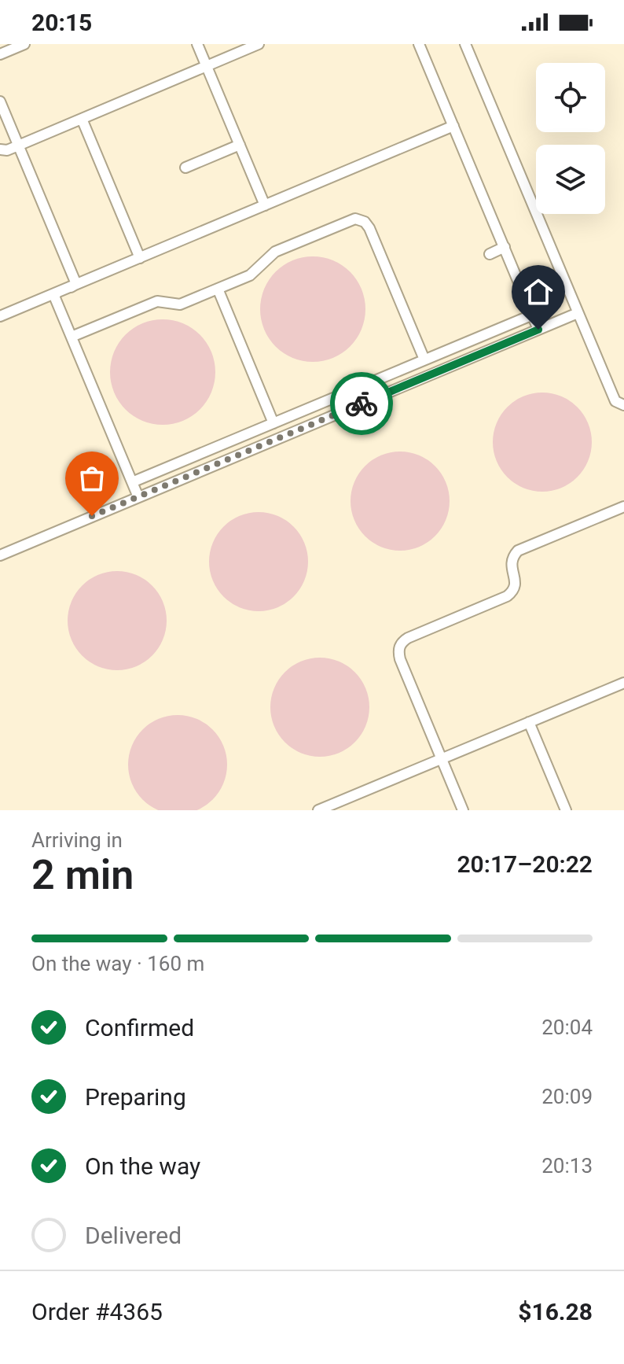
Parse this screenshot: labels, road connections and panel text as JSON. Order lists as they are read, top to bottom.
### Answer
{
  "page": {
    "status": "20:15",
    "heading": ["2 min", "Arriving in", "20:17–20:22"],
    "panel": ["Order #4365", "$16.28"],
    "bar": "On the way · 160 m",
    "list": [
      ["Confirmed", "20:04"],
      ["Preparing", "20:09"],
      ["On the way", "20:13"],
      "Delivered"
    ]
  }
}
